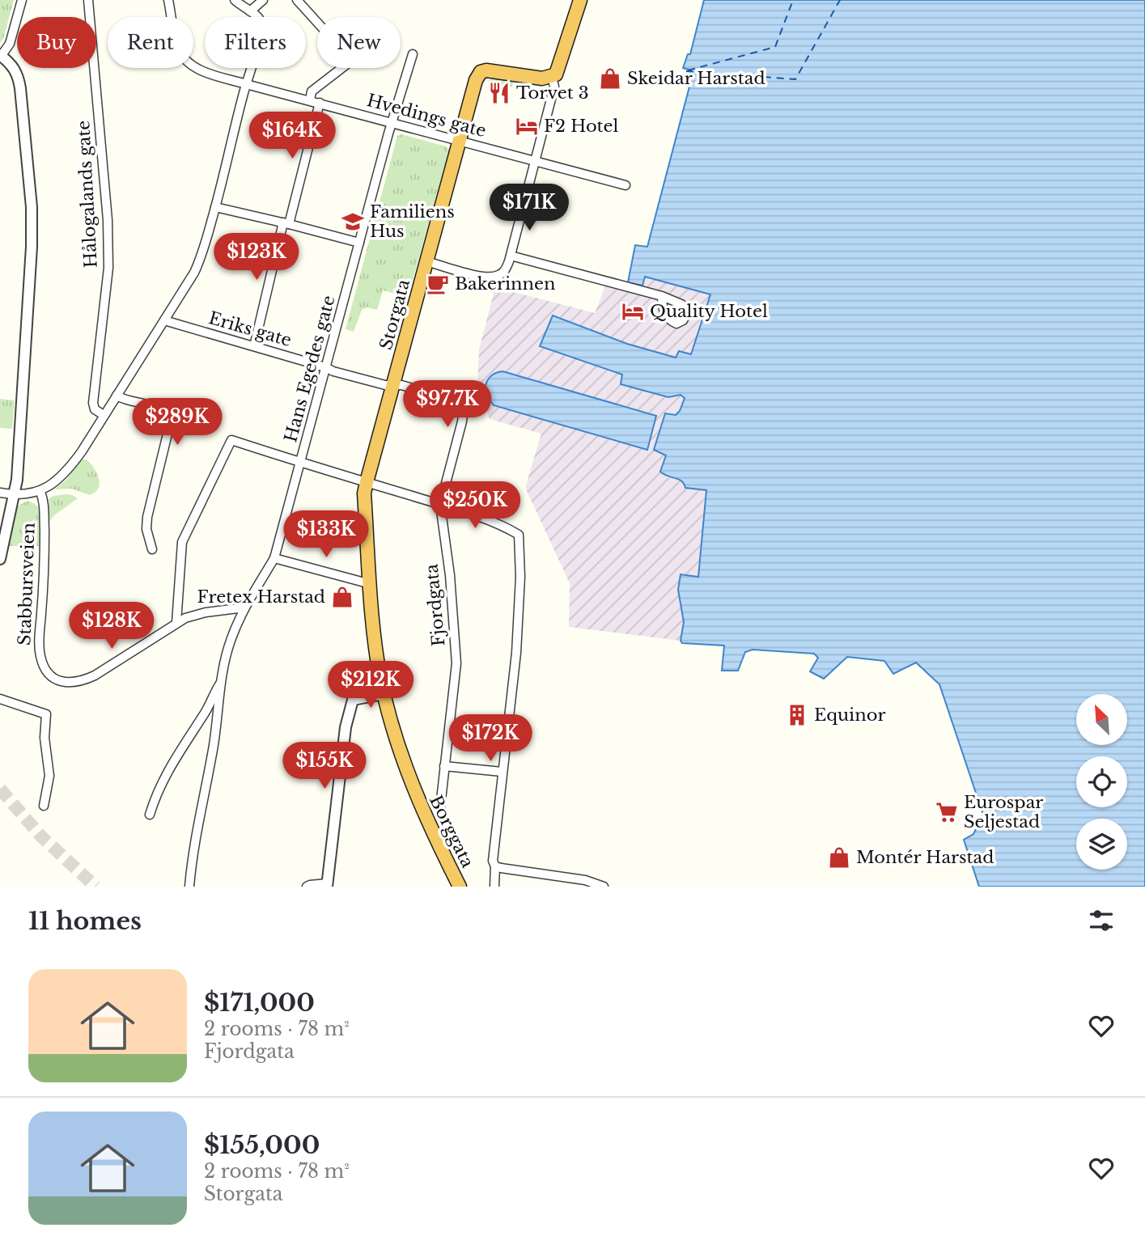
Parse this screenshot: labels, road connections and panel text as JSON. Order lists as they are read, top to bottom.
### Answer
{
  "streets": {
    "highway": ["Storgata", "Borggata"],
    "street": [
      "Hvedings gate",
      "Hålogalands gate",
      "Eriks gate",
      "Hans Egedes gate",
      "Stabbursveien",
      "Fjordgata"
    ]
  },
  "crossings": [
    ["Hvedings gate", "Storgata"],
    ["Hvedings gate", "Hans Egedes gate"],
    ["Storgata", "Eriks gate"],
    ["Storgata", "Fjordgata"],
    ["Storgata", "Borggata"],
    ["Eriks gate", "Hans Egedes gate"],
    ["Eriks gate", "Fjordgata"]
  ],
  "places": {
    "shop": ["Skeidar Harstad", "Fretex Harstad", "Montér Harstad"],
    "restaurant": ["Torvet 3"],
    "hotel": ["F2 Hotel", "Quality Hotel"],
    "school or university": ["Familiens Hus"],
    "cafe": ["Bakerinnen"],
    "building": ["Equinor"],
    "supermarket": ["Eurospar Seljestad"]
  },
  "north": "top left",
  "page": {
    "chip": [
      "Buy",
      "Rent",
      "Filters",
      "New"
    ],
    "price": [
      "$164K",
      "$171K",
      "$123K",
      "$97.7K",
      "$289K",
      "$250K",
      "$133K",
      "$128K",
      "$212K",
      "$172K",
      "$155K"
    ],
    "heading": "11 homes",
    "list": [
      {
        "name": "$171,000",
        "note": "2 rooms · 78 m² · Fjordgata"
      },
      {
        "name": "$155,000",
        "note": "2 rooms · 78 m² · Storgata"
      }
    ]
  }
}
